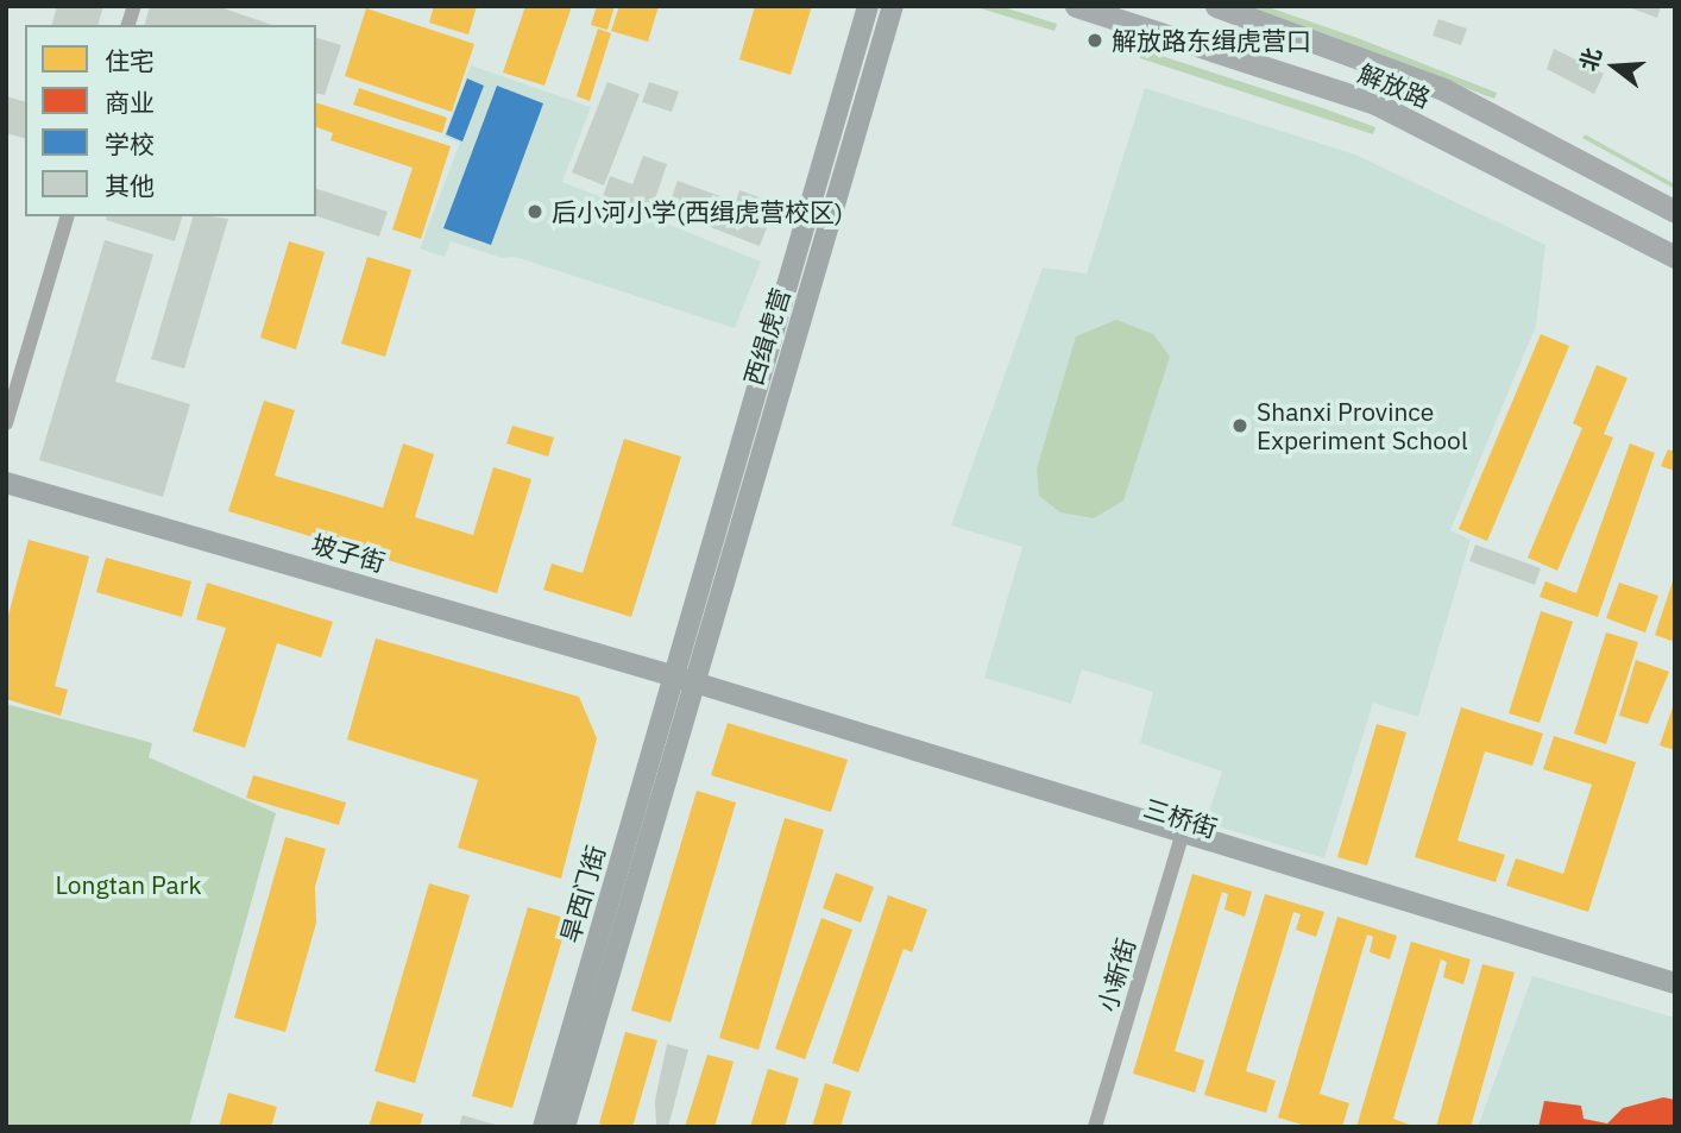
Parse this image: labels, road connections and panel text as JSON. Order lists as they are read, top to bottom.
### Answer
{
  "streets": {
    "main road": ["解放路"],
    "street": [
      "西缉虎营",
      "坡子街",
      "三桥街",
      "旱西门街",
      "小新街"
    ]
  },
  "crossings": [
    ["西缉虎营", "坡子街"],
    ["西缉虎营", "三桥街"],
    ["西缉虎营", "旱西门街"],
    ["坡子街", "三桥街"],
    ["坡子街", "旱西门街"],
    ["三桥街", "旱西门街"],
    ["三桥街", "小新街"]
  ],
  "parks": ["Longtan Park"],
  "places": ["解放路东缉虎营口", "后小河小学(西缉虎营校区)", "Shanxi Province Experiment School"],
  "legend": [
    "住宅",
    "商业",
    "学校",
    "其他"
  ],
  "north": "left"
}
